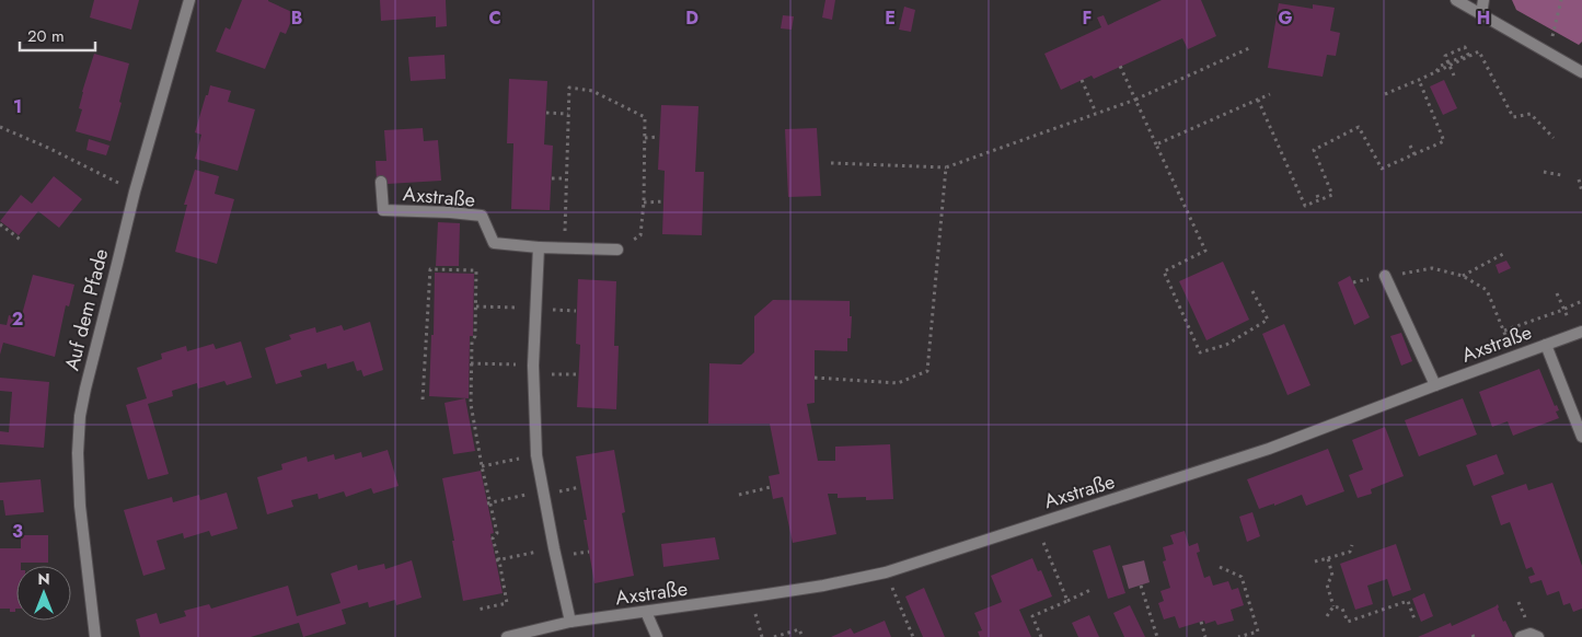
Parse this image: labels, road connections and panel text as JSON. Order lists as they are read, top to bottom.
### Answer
{
  "streets": {
    "street": ["Axstraße", "Auf dem Pfade"]
  },
  "scale_bar": "20 m",
  "north": "top",
  "grid": {
    "columns": [
      "B",
      "C",
      "D",
      "E",
      "F",
      "G",
      "H"
    ],
    "rows": ["1", "2", "3"]
  }
}
